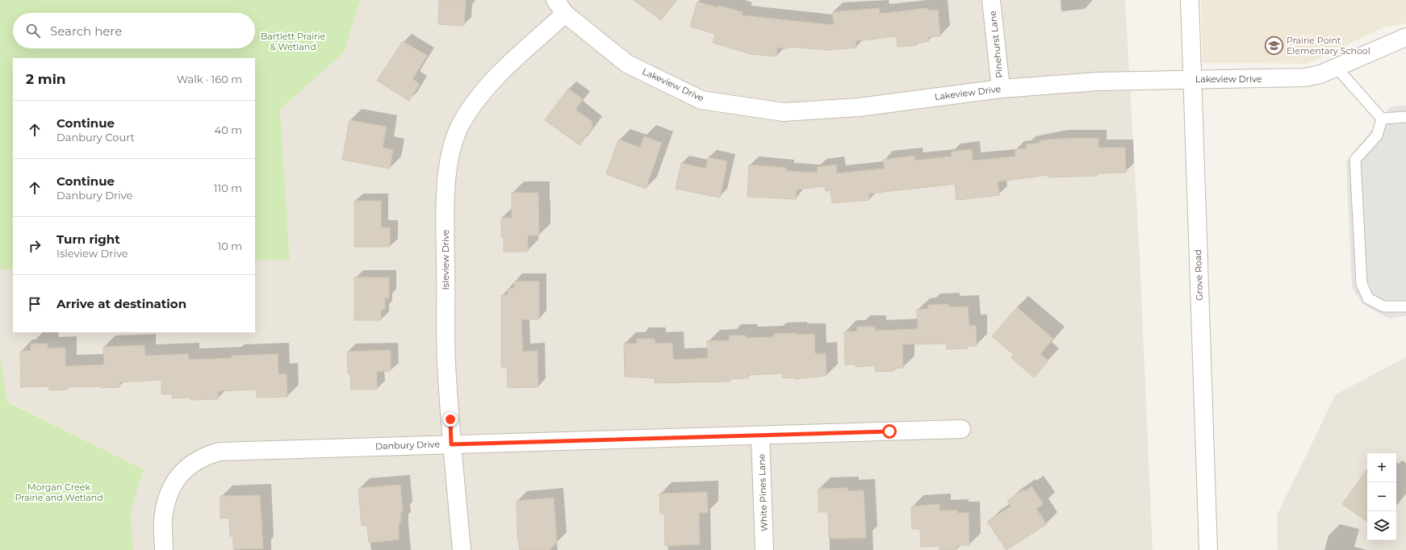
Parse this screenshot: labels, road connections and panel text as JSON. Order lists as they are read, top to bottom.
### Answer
{
  "streets": {
    "street": [
      "Pinehurst Lane",
      "Lakeview Drive",
      "Isleview Drive",
      "Grove Road",
      "Danbury Drive",
      "White Pines Lane"
    ]
  },
  "crossings": [
    ["Pinehurst Lane", "Lakeview Drive"],
    ["Lakeview Drive", "Isleview Drive"],
    ["Lakeview Drive", "Grove Road"],
    ["Isleview Drive", "Danbury Drive"],
    ["Danbury Drive", "White Pines Lane"]
  ],
  "parks": ["Bartlett Prairie & Wetland", "Morgan Creek Prairie and Wetland"],
  "places": {
    "school or university": ["Prairie Point Elementary School"]
  },
  "page": {
    "search": "Search here",
    "heading": ["2 min", "Walk · 160 m"],
    "list": [
      ["Continue", "Danbury Court", "40 m"],
      ["Continue", "Danbury Drive", "110 m"],
      ["Turn right", "Isleview Drive", "10 m"],
      "Arrive at destination"
    ],
    "map_buttons": ["+", "−"]
  }
}
